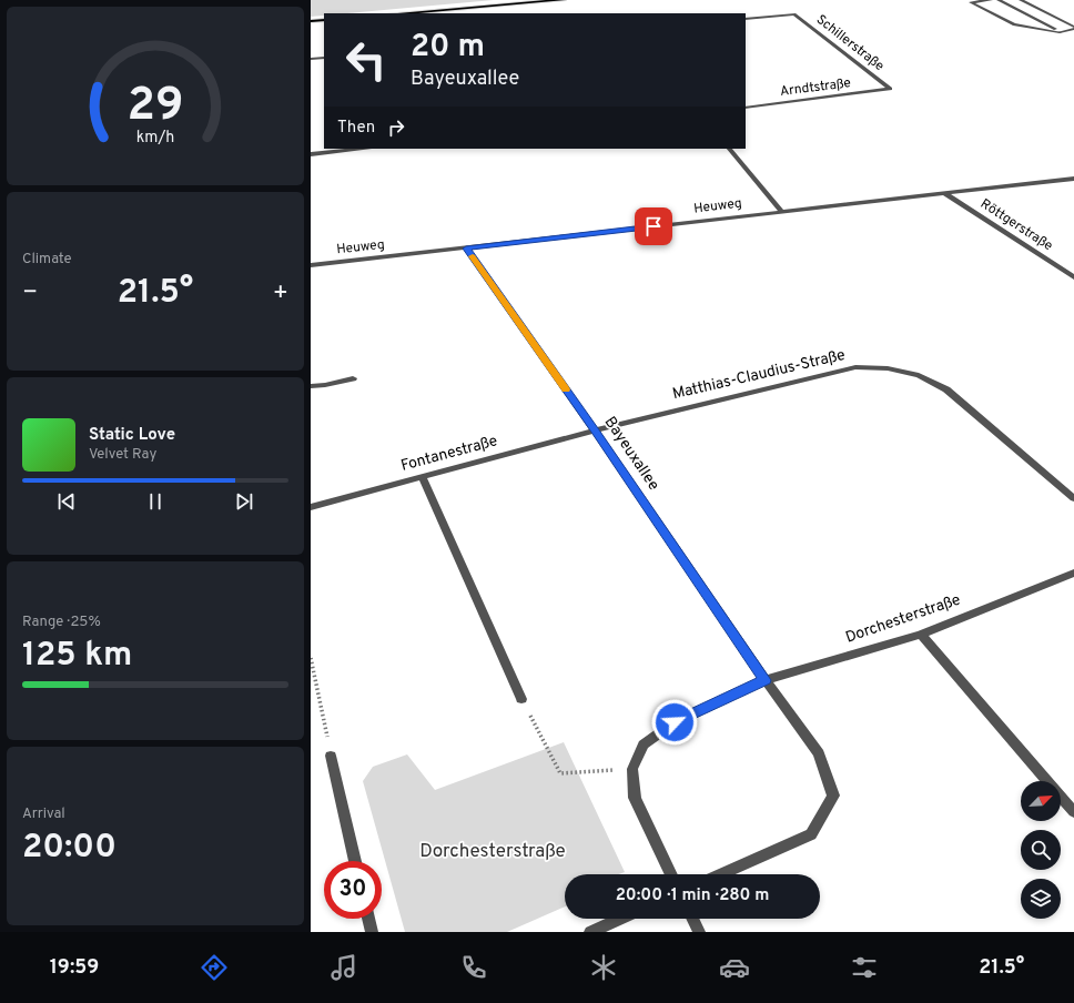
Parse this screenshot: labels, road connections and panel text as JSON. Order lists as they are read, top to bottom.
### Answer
{
  "streets": {
    "street": [
      "Schillerstraße",
      "Arndtstraße",
      "Heuweg",
      "Röttgerstraße",
      "Matthias-Claudius-Straße",
      "Fontanestraße",
      "Bayeuxallee",
      "Dorchesterstraße"
    ]
  },
  "crossings": [
    ["Schillerstraße", "Arndtstraße"],
    ["Heuweg", "Röttgerstraße"],
    ["Heuweg", "Bayeuxallee"],
    ["Matthias-Claudius-Straße", "Fontanestraße"],
    ["Matthias-Claudius-Straße", "Bayeuxallee"],
    ["Fontanestraße", "Bayeuxallee"],
    ["Bayeuxallee", "Dorchesterstraße"]
  ],
  "parks": ["Dorchesterstraße"],
  "north": "top right",
  "page": {
    "turn": ["20 m", "Bayeuxallee"],
    "then": "Then",
    "tile": [
      "Climate",
      ["Range · 25%", "125 km"],
      ["Arrival", "20:00"]
    ],
    "heat": ["−", "21.5°", "+"],
    "song": ["Static Love", "Velvet Ray"],
    "limit": "30",
    "trip": "20:00 · 1 min · 280 m",
    "tabs": ["19:59", "21.5°"],
    "gauge": ["29", "km/h"]
  }
}
